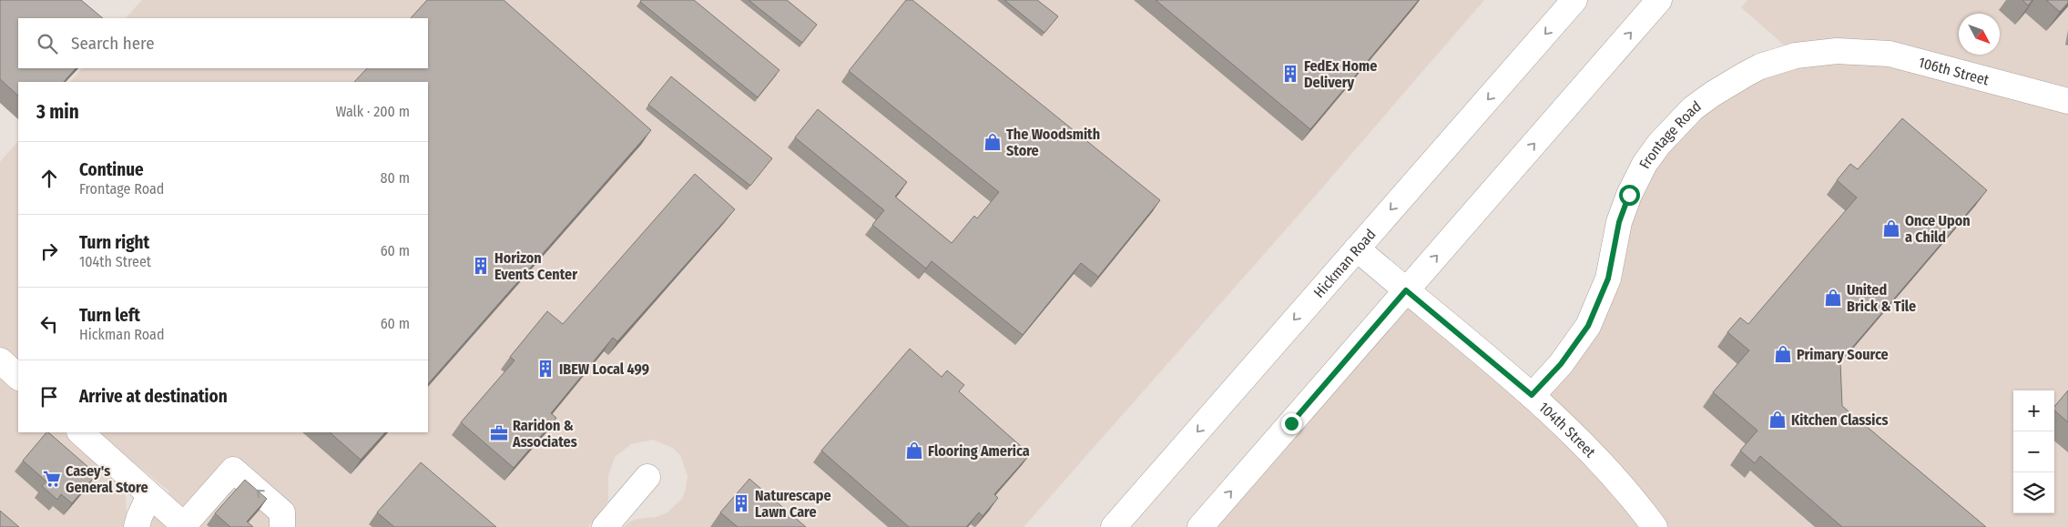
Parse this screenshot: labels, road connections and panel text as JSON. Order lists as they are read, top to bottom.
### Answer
{
  "streets": {
    "main road": [
      "106th Street",
      "Frontage Road",
      "Hickman Road",
      "104th Street"
    ]
  },
  "crossings": [
    ["106th Street", "Frontage Road"],
    ["Frontage Road", "104th Street"],
    ["Hickman Road", "104th Street"]
  ],
  "places": {
    "building": [
      "FedEx Home Delivery",
      "Horizon Events Center",
      "IBEW Local 499",
      "Naturescape Lawn Care"
    ],
    "shop": [
      "The Woodsmith Store",
      "Once Upon a Child",
      "United Brick & Tile",
      "Primary Source",
      "Kitchen Classics",
      "Flooring America"
    ],
    "office": ["Raridon & Associates"],
    "supermarket": ["Casey's General Store"]
  },
  "north": "bottom right",
  "page": {
    "search": "Search here",
    "heading": ["3 min", "Walk · 200 m"],
    "list": [
      ["Continue", "Frontage Road", "80 m"],
      ["Turn right", "104th Street", "60 m"],
      ["Turn left", "Hickman Road", "60 m"],
      "Arrive at destination"
    ],
    "map_buttons": ["+", "−"]
  }
}
